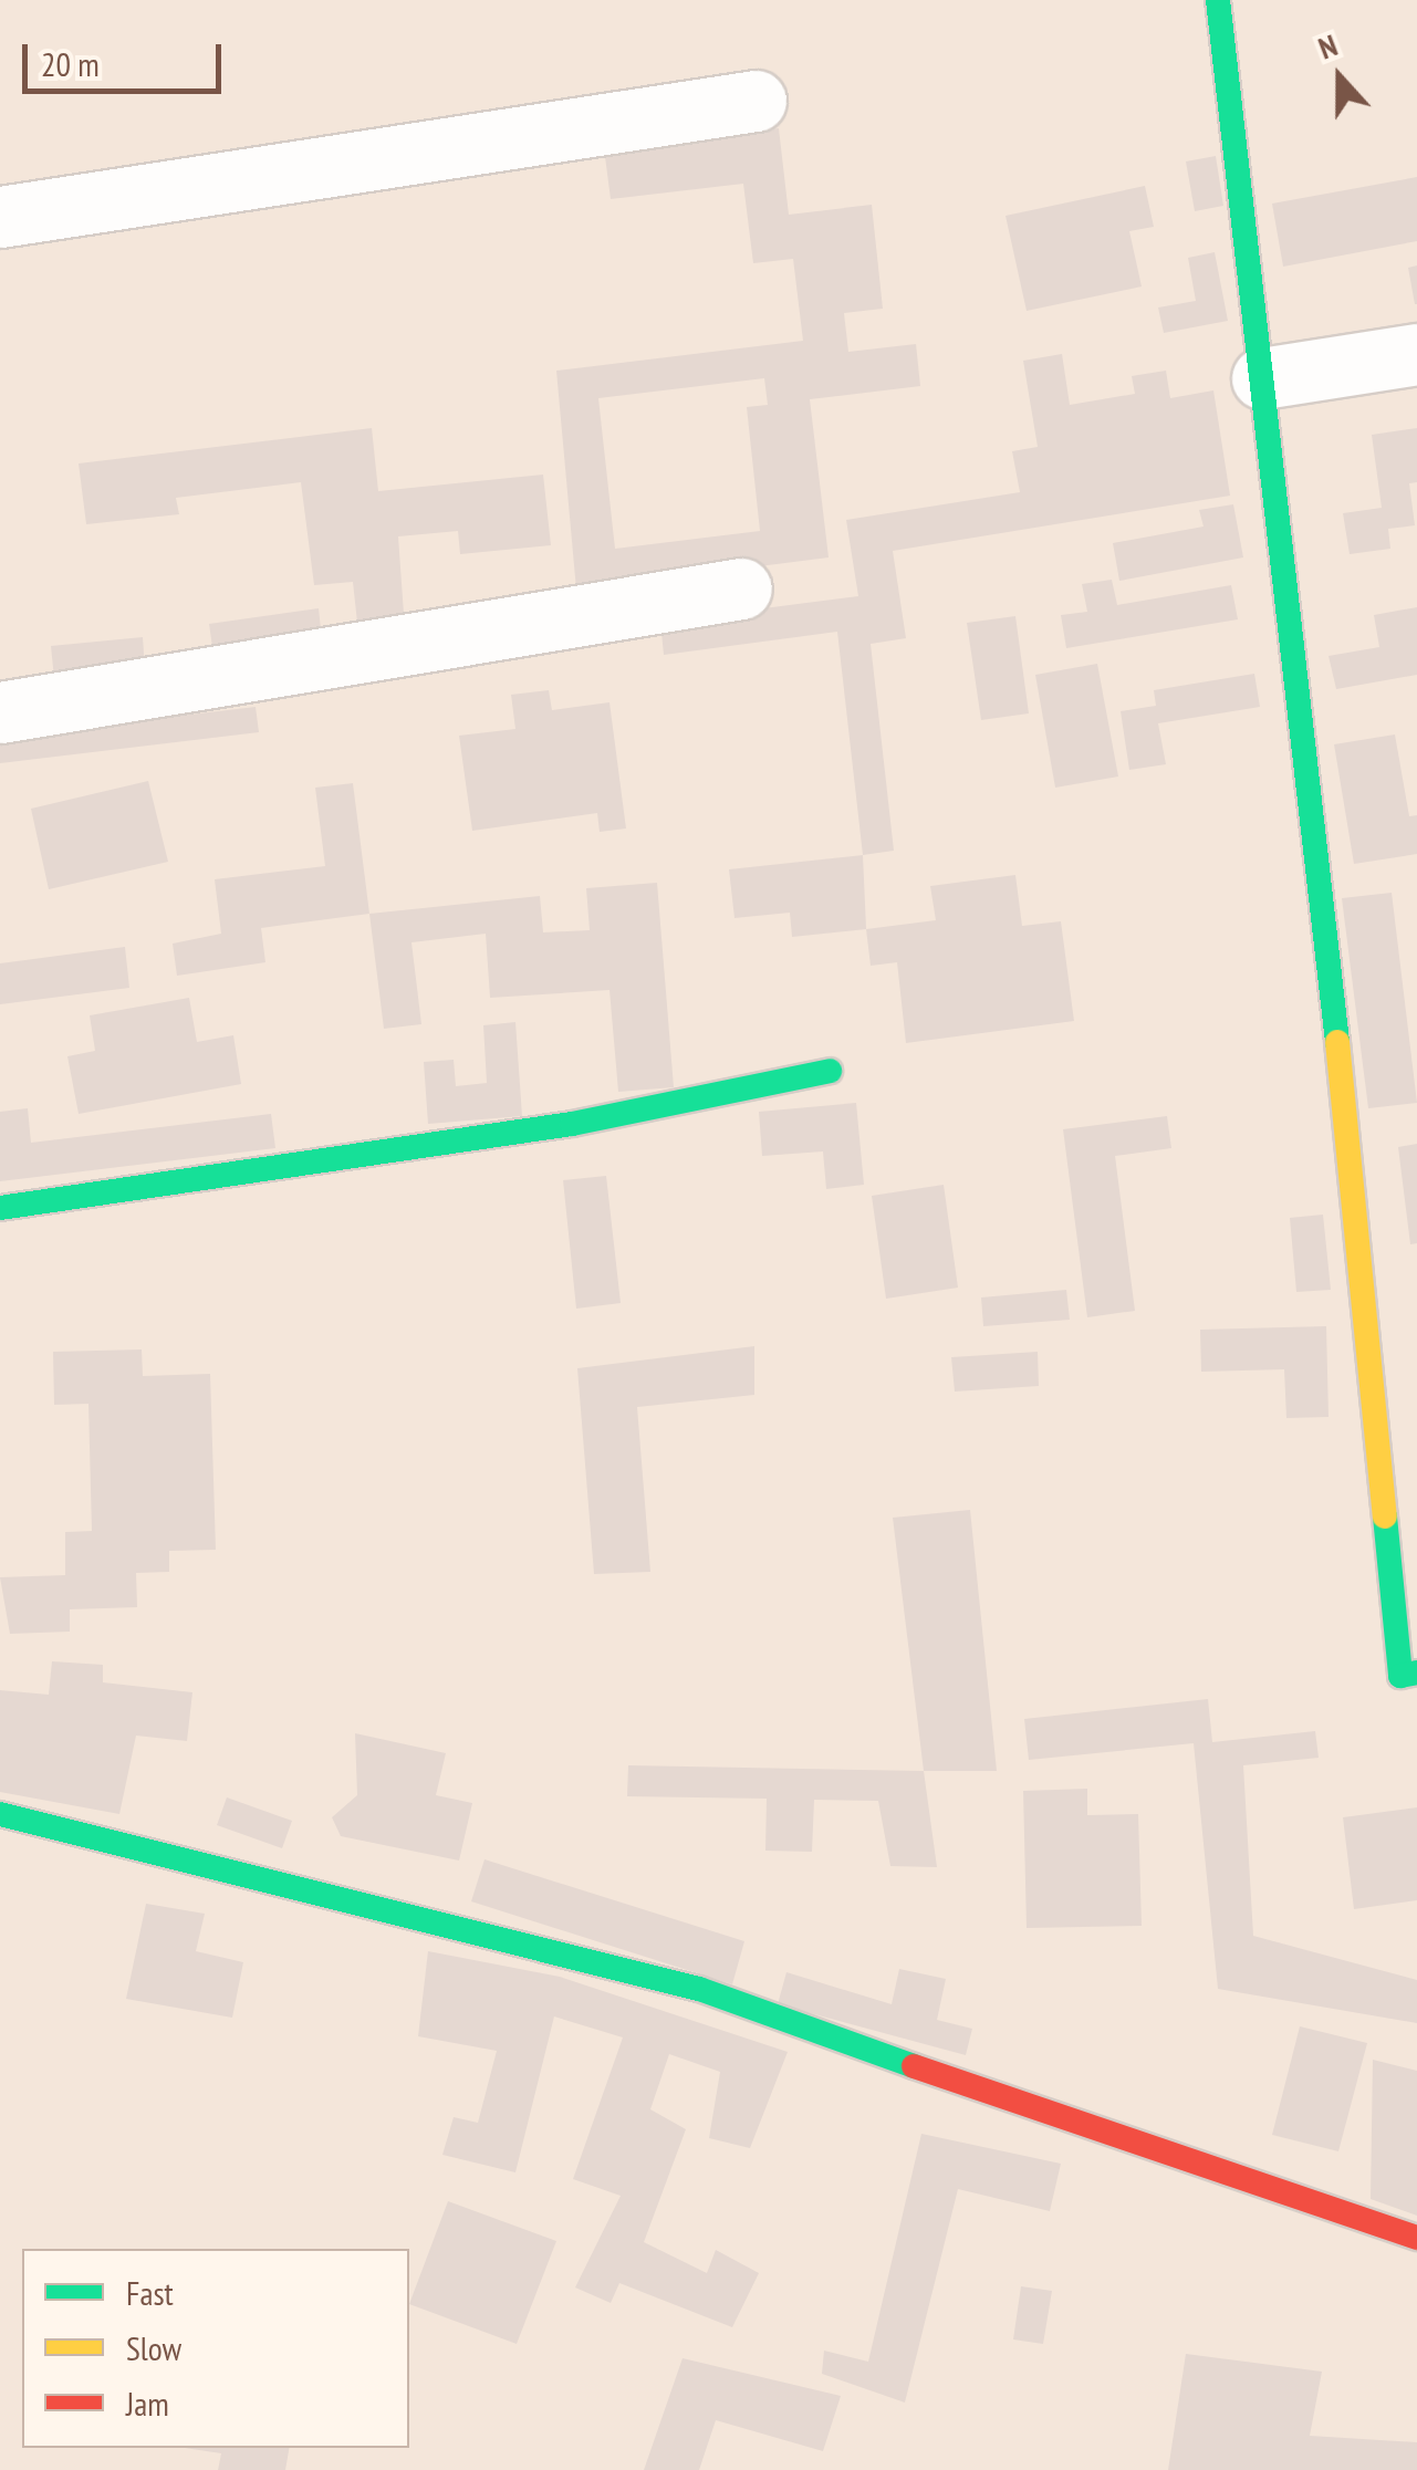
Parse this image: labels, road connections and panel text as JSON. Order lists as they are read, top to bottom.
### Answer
{
  "legend": ["Fast", "Slow", "Jam"],
  "scale_bar": "20 m",
  "north": "top"
}
